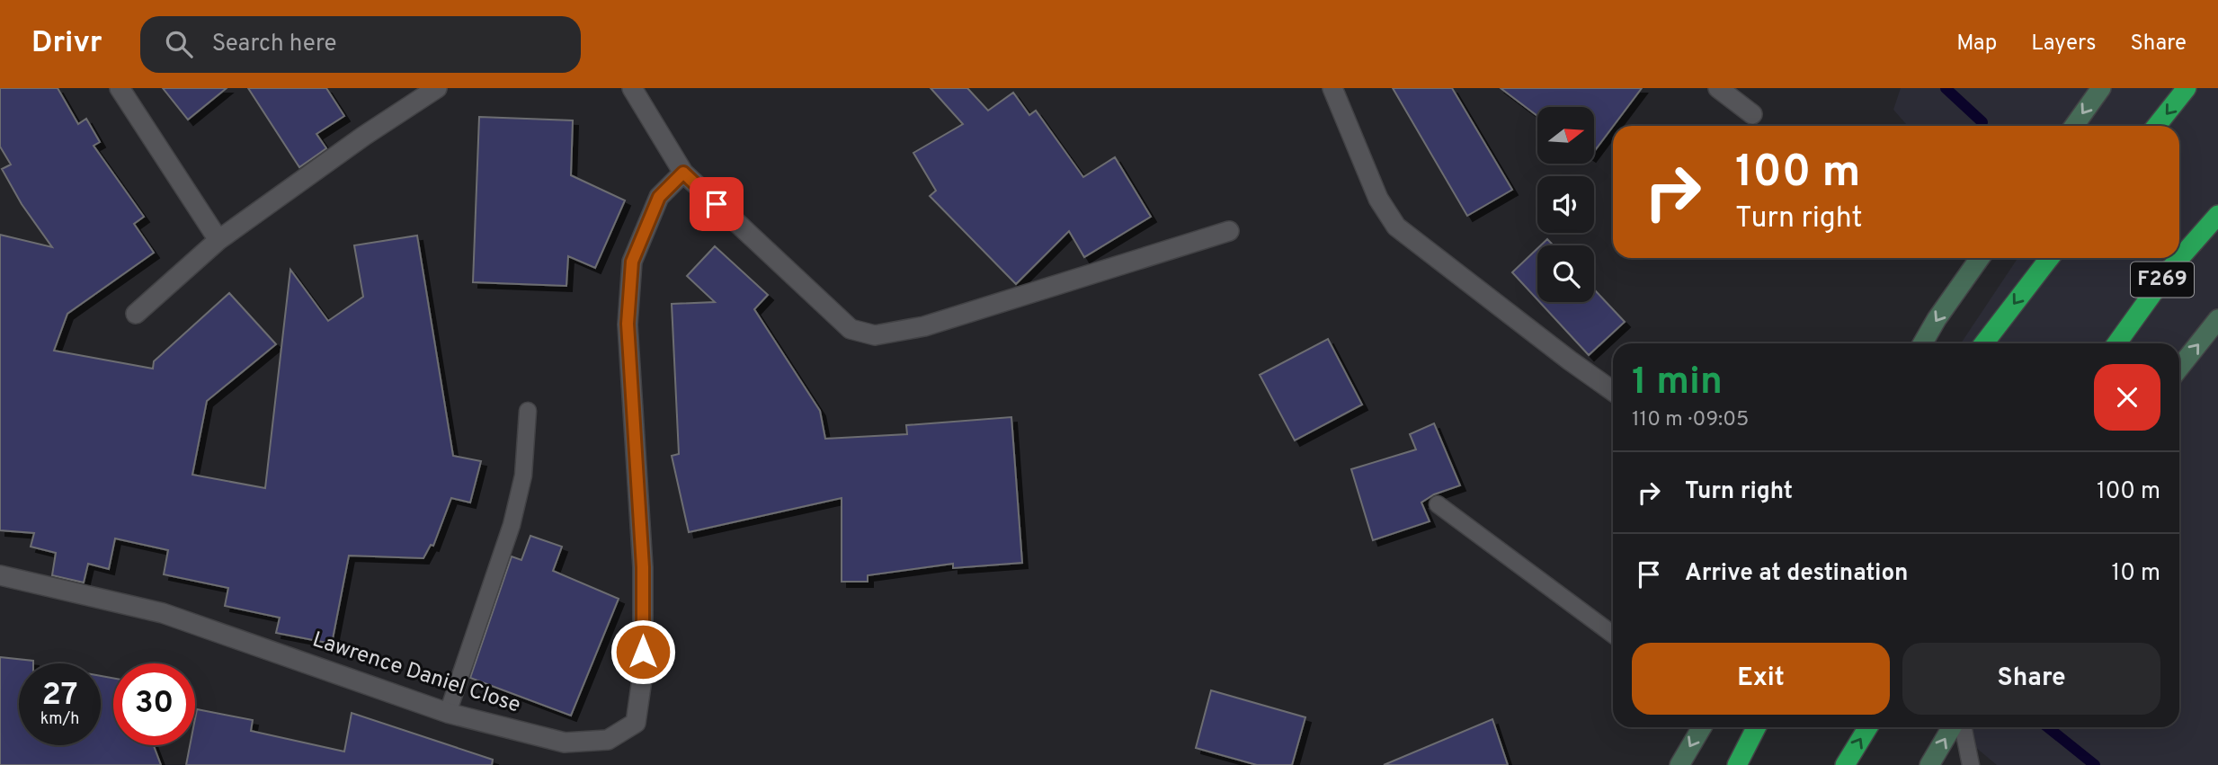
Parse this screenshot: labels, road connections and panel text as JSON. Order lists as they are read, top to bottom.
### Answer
{
  "streets": {
    "highway": ["F269"],
    "street": ["Lawrence Daniel Close"]
  },
  "north": "right",
  "page": {
    "header": "Drivr",
    "search": "Search here",
    "nav": ["Map", "Layers", "Share"],
    "turn": ["100 m", "Turn right"],
    "heading": ["1 min", "110 m · 09:05"],
    "list": [
      {
        "name": "Turn right",
        "value": "100 m"
      },
      {
        "name": "Arrive at destination",
        "value": "10 m"
      }
    ],
    "buttons": ["Exit", "Share"],
    "speed": "27 km/h",
    "limit": "30"
  }
}
